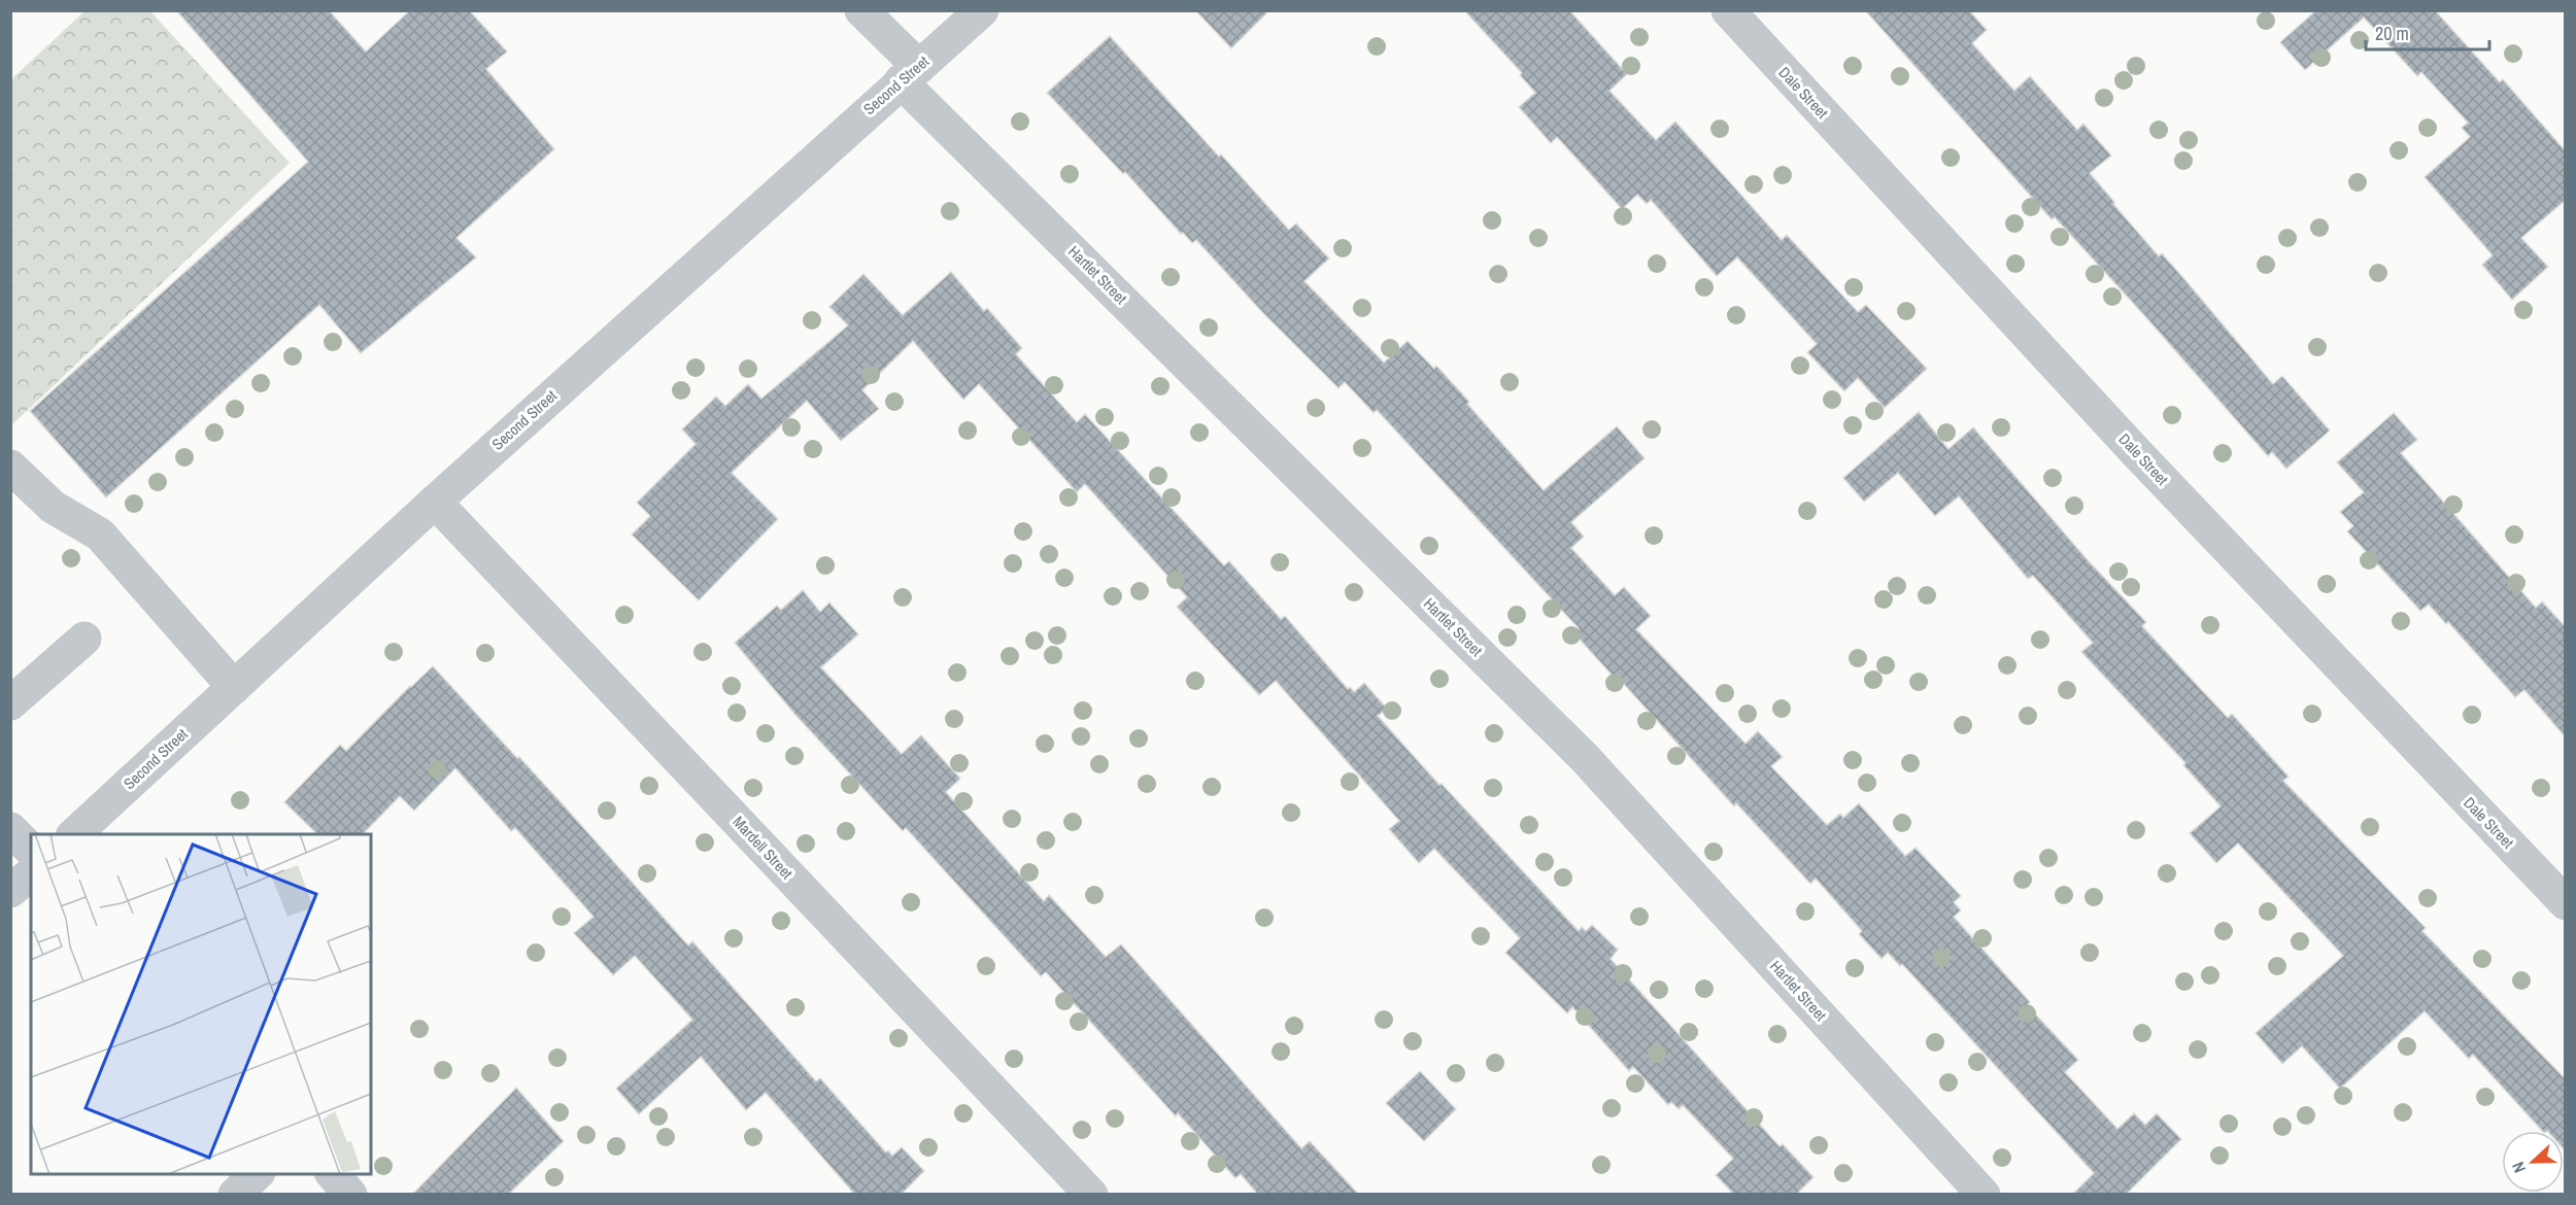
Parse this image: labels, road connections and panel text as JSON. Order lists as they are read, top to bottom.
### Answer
{
  "streets": {
    "street": [
      "Second Street",
      "Dale Street",
      "Hartlet Street",
      "Mardell Street"
    ]
  },
  "crossings": [
    ["Second Street", "Hartlet Street"],
    ["Second Street", "Mardell Street"]
  ],
  "scale_bar": "20 m",
  "north": "left"
}
